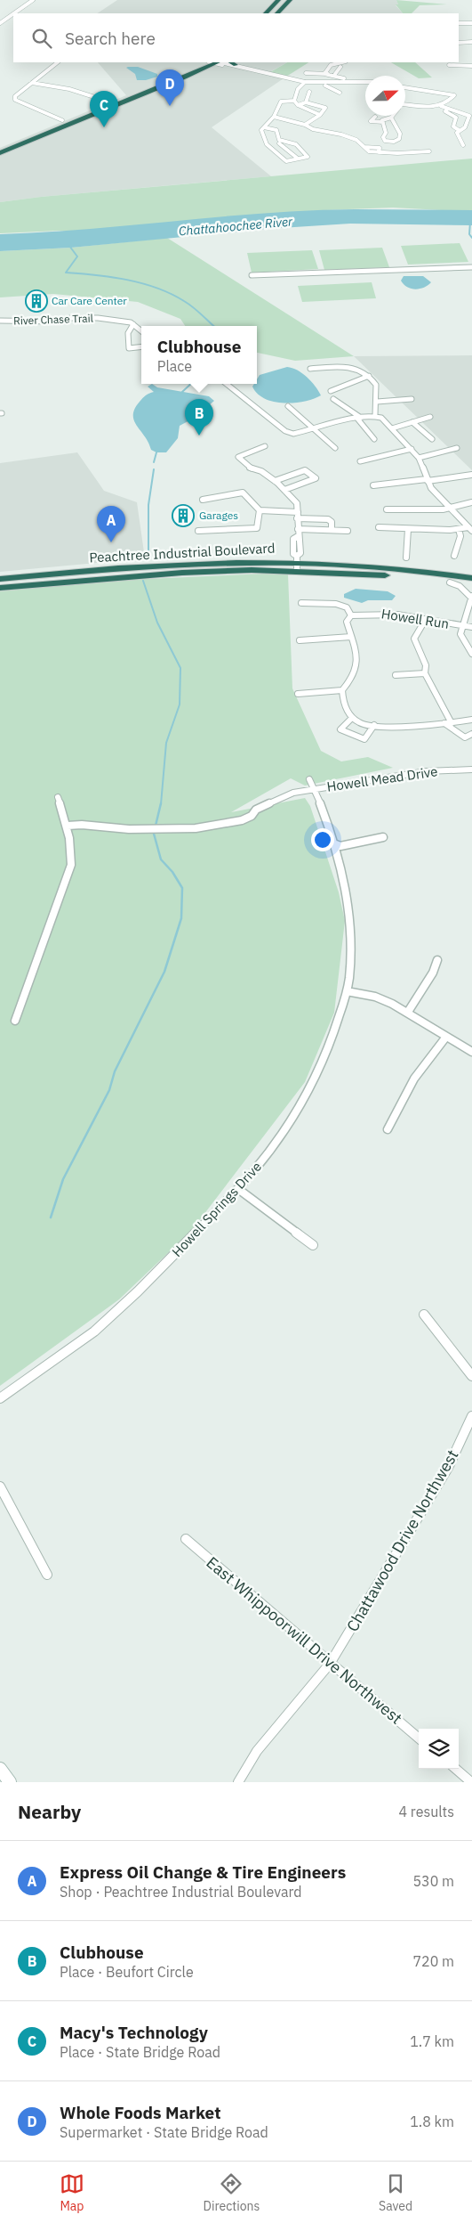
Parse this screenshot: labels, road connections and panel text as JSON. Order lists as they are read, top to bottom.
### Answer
{
  "streets": {
    "highway": ["Peachtree Industrial Boulevard"],
    "street": [
      "River Chase Trail",
      "Howell Run",
      "Howell Mead Drive",
      "Howell Springs Drive",
      "Chattawood Drive Northwest",
      "East Whippoorwill Drive Northwest"
    ]
  },
  "crossings": [
    ["Howell Mead Drive", "Howell Springs Drive"],
    ["Chattawood Drive Northwest", "East Whippoorwill Drive Northwest"]
  ],
  "water": ["Chattahoochee River"],
  "places": {
    "building": ["Car Care Center", "Garages"]
  },
  "north": "right",
  "page": {
    "search": "Search here",
    "pins": [
      "D",
      "C",
      "B",
      "A"
    ],
    "popup": ["Clubhouse", "Place"],
    "heading": ["Nearby", "4 results"],
    "list": [
      {
        "mark": "A",
        "name": "Express Oil Change & Tire Engineers",
        "note": "Shop · Peachtree Industrial Boulevard",
        "value": "530 m"
      },
      {
        "mark": "B",
        "name": "Clubhouse",
        "note": "Place · Beufort Circle",
        "value": "720 m"
      },
      {
        "mark": "C",
        "name": "Macy's Technology",
        "note": "Place · State Bridge Road",
        "value": "1.7 km"
      },
      {
        "mark": "D",
        "name": "Whole Foods Market",
        "note": "Supermarket · State Bridge Road",
        "value": "1.8 km"
      }
    ],
    "nav": ["Map", "Directions", "Saved"]
  }
}
